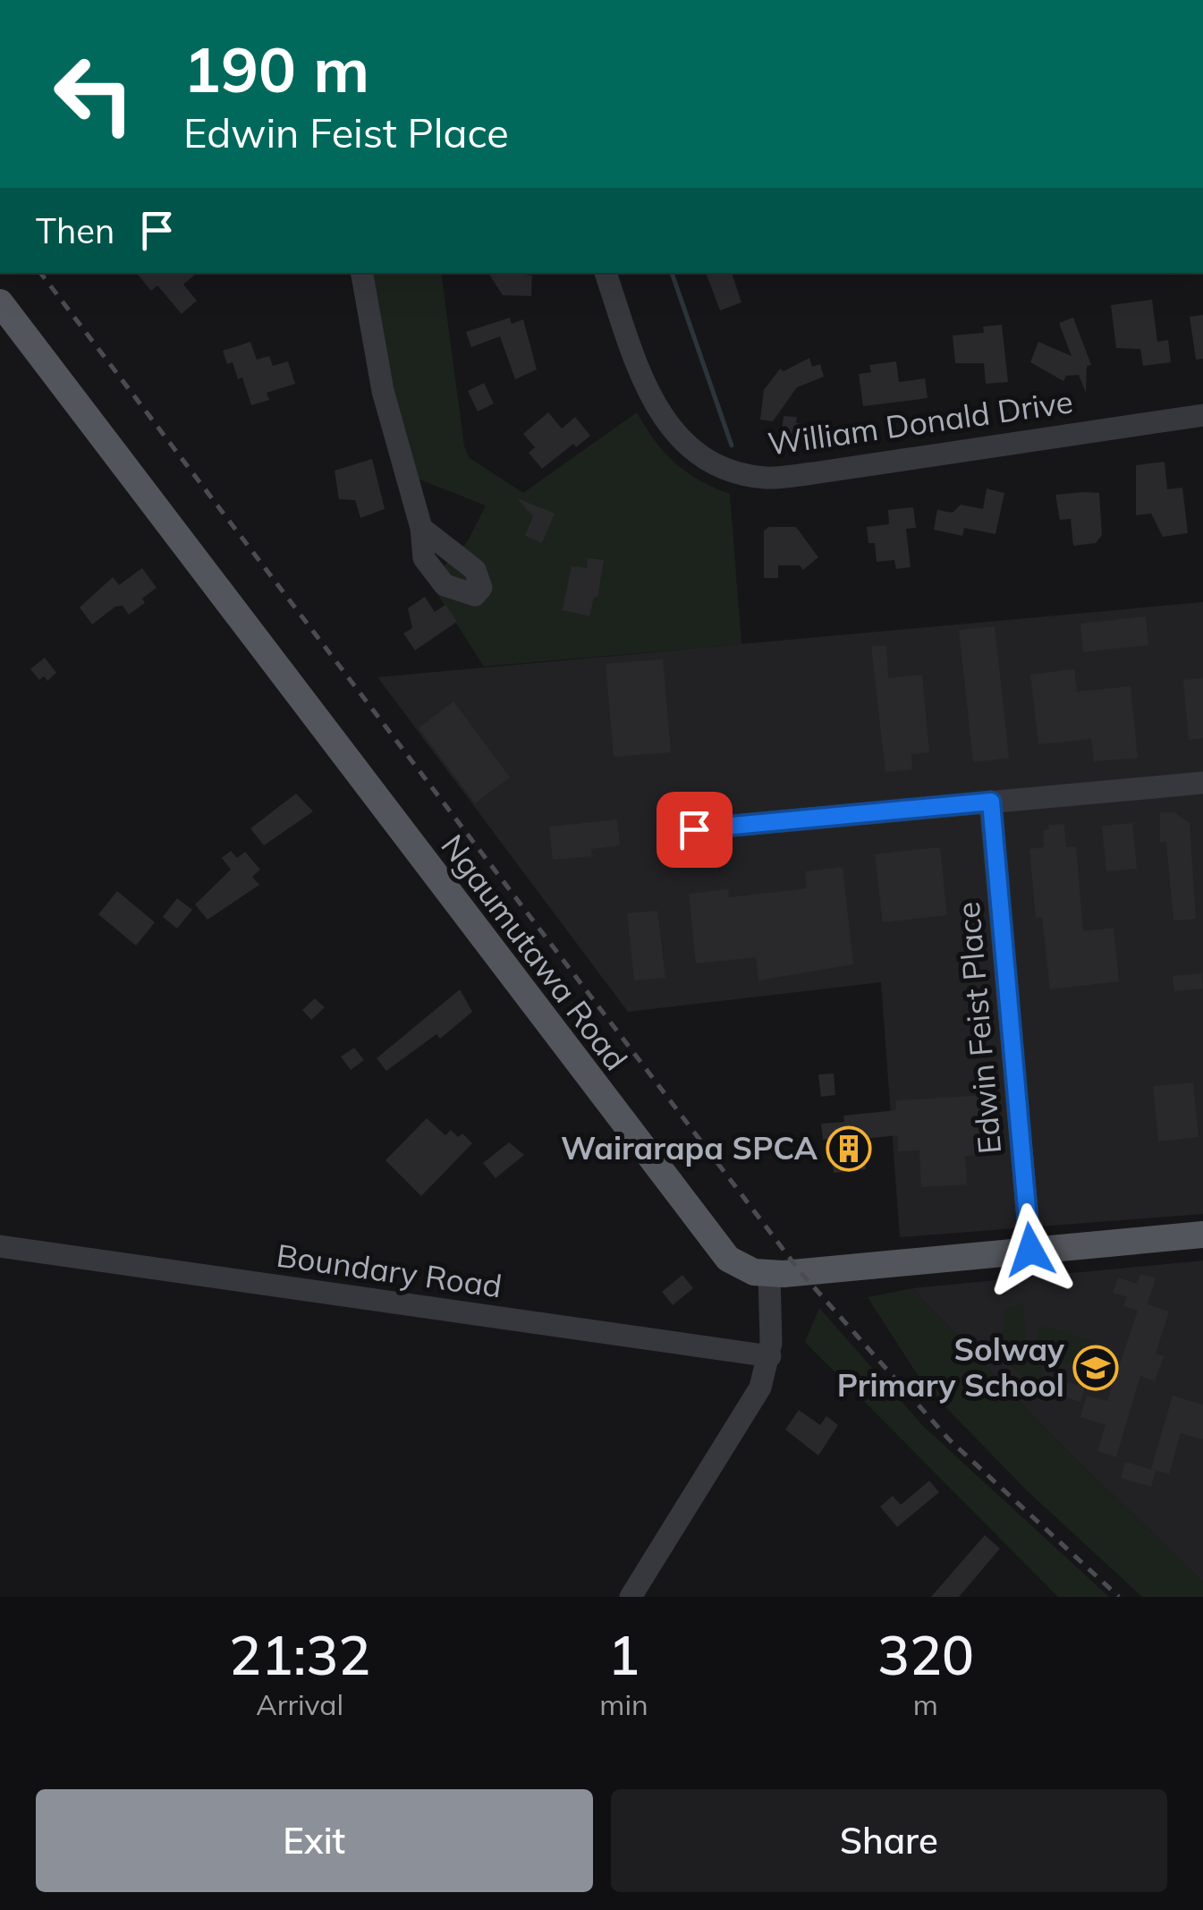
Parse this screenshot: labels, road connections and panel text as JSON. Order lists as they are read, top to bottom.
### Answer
{
  "streets": {
    "main road": ["Ngaumutawa Road"],
    "street": ["William Donald Drive", "Edwin Feist Place", "Boundary Road"]
  },
  "crossings": [
    ["Ngaumutawa Road", "Edwin Feist Place"]
  ],
  "places": {
    "building": ["Wairarapa SPCA"],
    "school or university": ["Solway Primary School"]
  },
  "page": {
    "turn": ["190 m", "Edwin Feist Place"],
    "then": "Then",
    "eta": [
      "21:32",
      "Arrival",
      "1",
      "min",
      "320",
      "m"
    ],
    "buttons": ["Exit", "Share"]
  }
}
